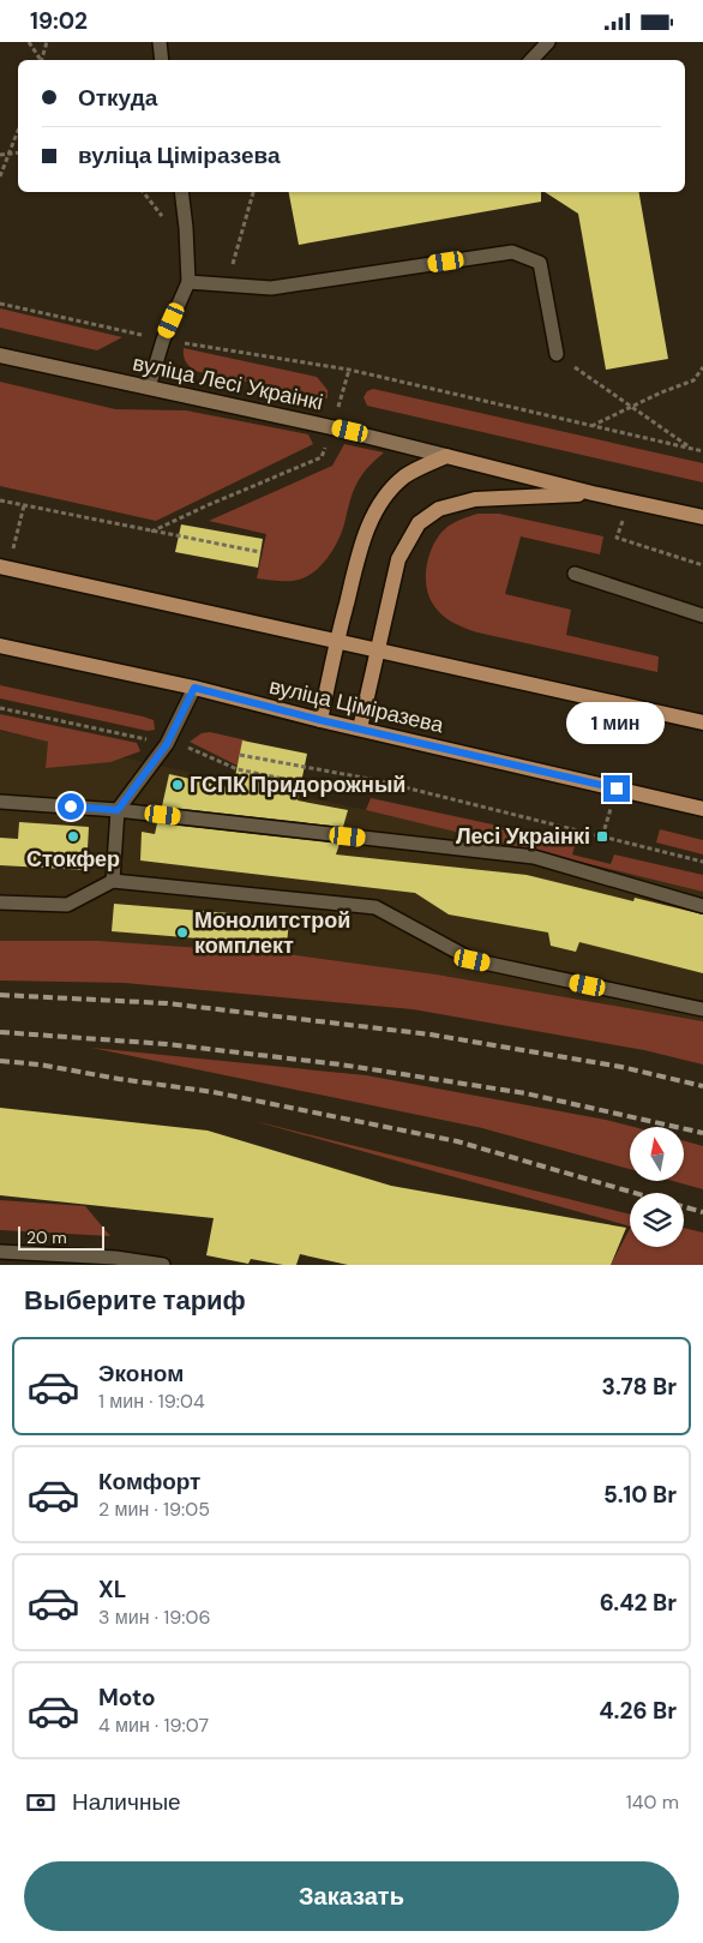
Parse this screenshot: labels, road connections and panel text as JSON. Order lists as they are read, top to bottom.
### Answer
{
  "streets": {
    "main road": ["вуліца Ціміразева"],
    "street": ["вуліца Лесі Украінкі"]
  },
  "places": {
    "other": ["ГСПК Придорожный", "Стокфер", "Монолитстрой комплект"],
    "transit": ["Лесі Украінкі"]
  },
  "scale_bar": "20 m",
  "north": "top",
  "page": {
    "status": "19:02",
    "banner": ["Откуда", "вуліца Ціміразева"],
    "bubble": "1 мин",
    "scale": "20 m",
    "heading": "Выберите тариф",
    "list": [
      {
        "name": "Эконом",
        "note": "1 мин · 19:04",
        "value": "3.78 Br"
      },
      {
        "name": "Комфорт",
        "note": "2 мин · 19:05",
        "value": "5.10 Br"
      },
      {
        "name": "XL",
        "note": "3 мин · 19:06",
        "value": "6.42 Br"
      },
      {
        "name": "Moto",
        "note": "4 мин · 19:07",
        "value": "4.26 Br"
      }
    ],
    "pay": ["Наличные", "140 m"],
    "buttons": "Заказать"
  }
}
